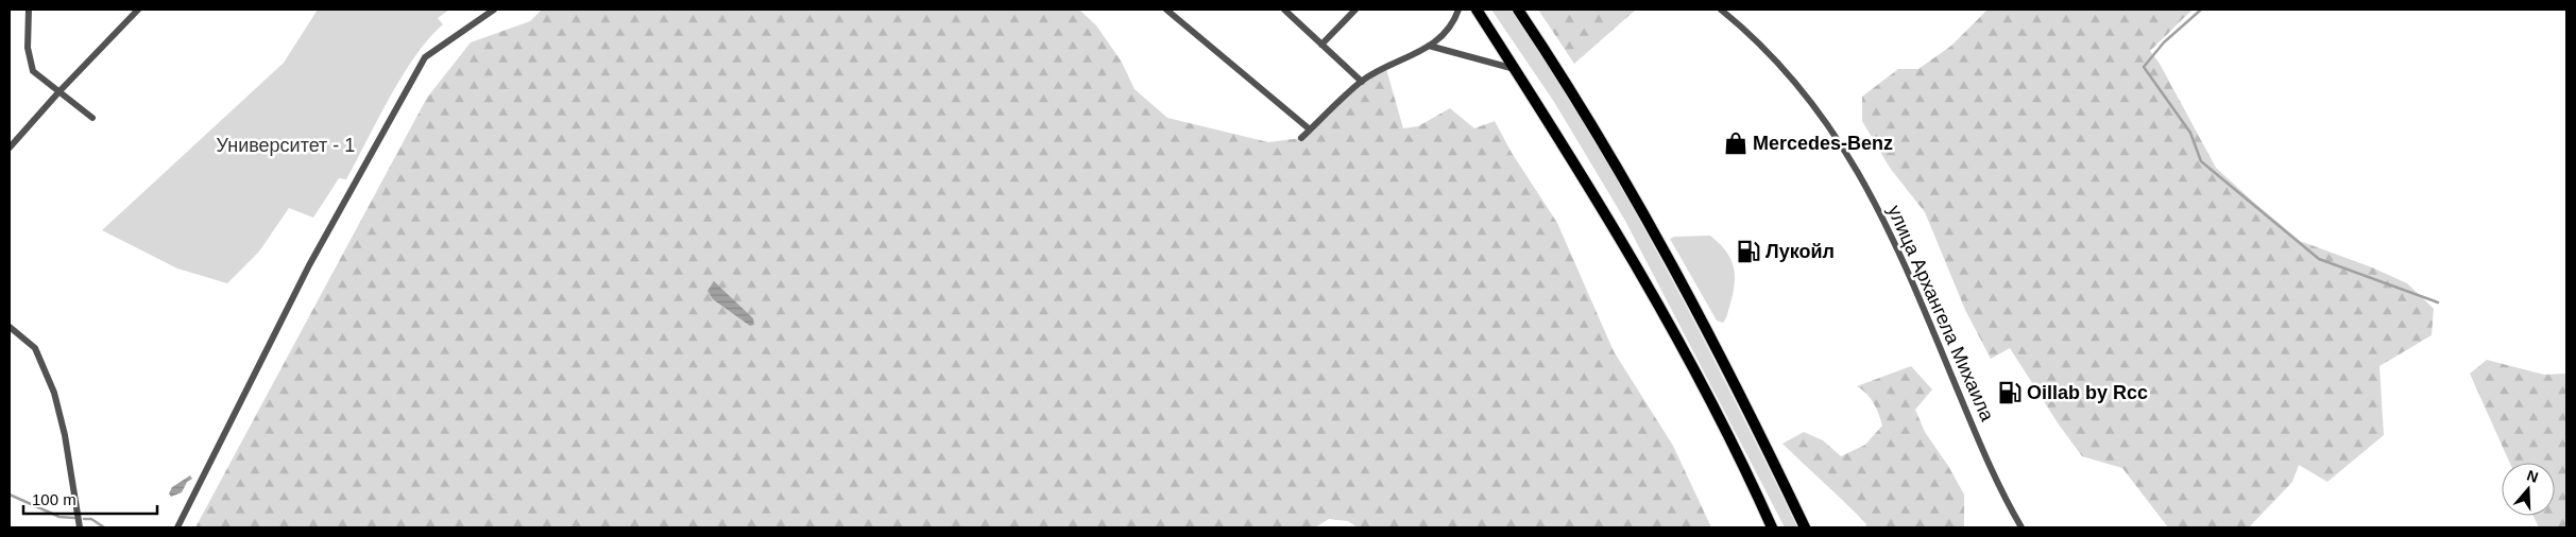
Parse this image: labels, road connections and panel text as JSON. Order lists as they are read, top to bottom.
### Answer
{
  "streets": {
    "street": ["улица Архангела Михаила"]
  },
  "parks": ["Университет - 1"],
  "places": {
    "shop": ["Mercedes-Benz"],
    "fuel station": ["Лукойл", "Oillab by Rcc"]
  },
  "scale_bar": "100 m",
  "north": "top"
}
